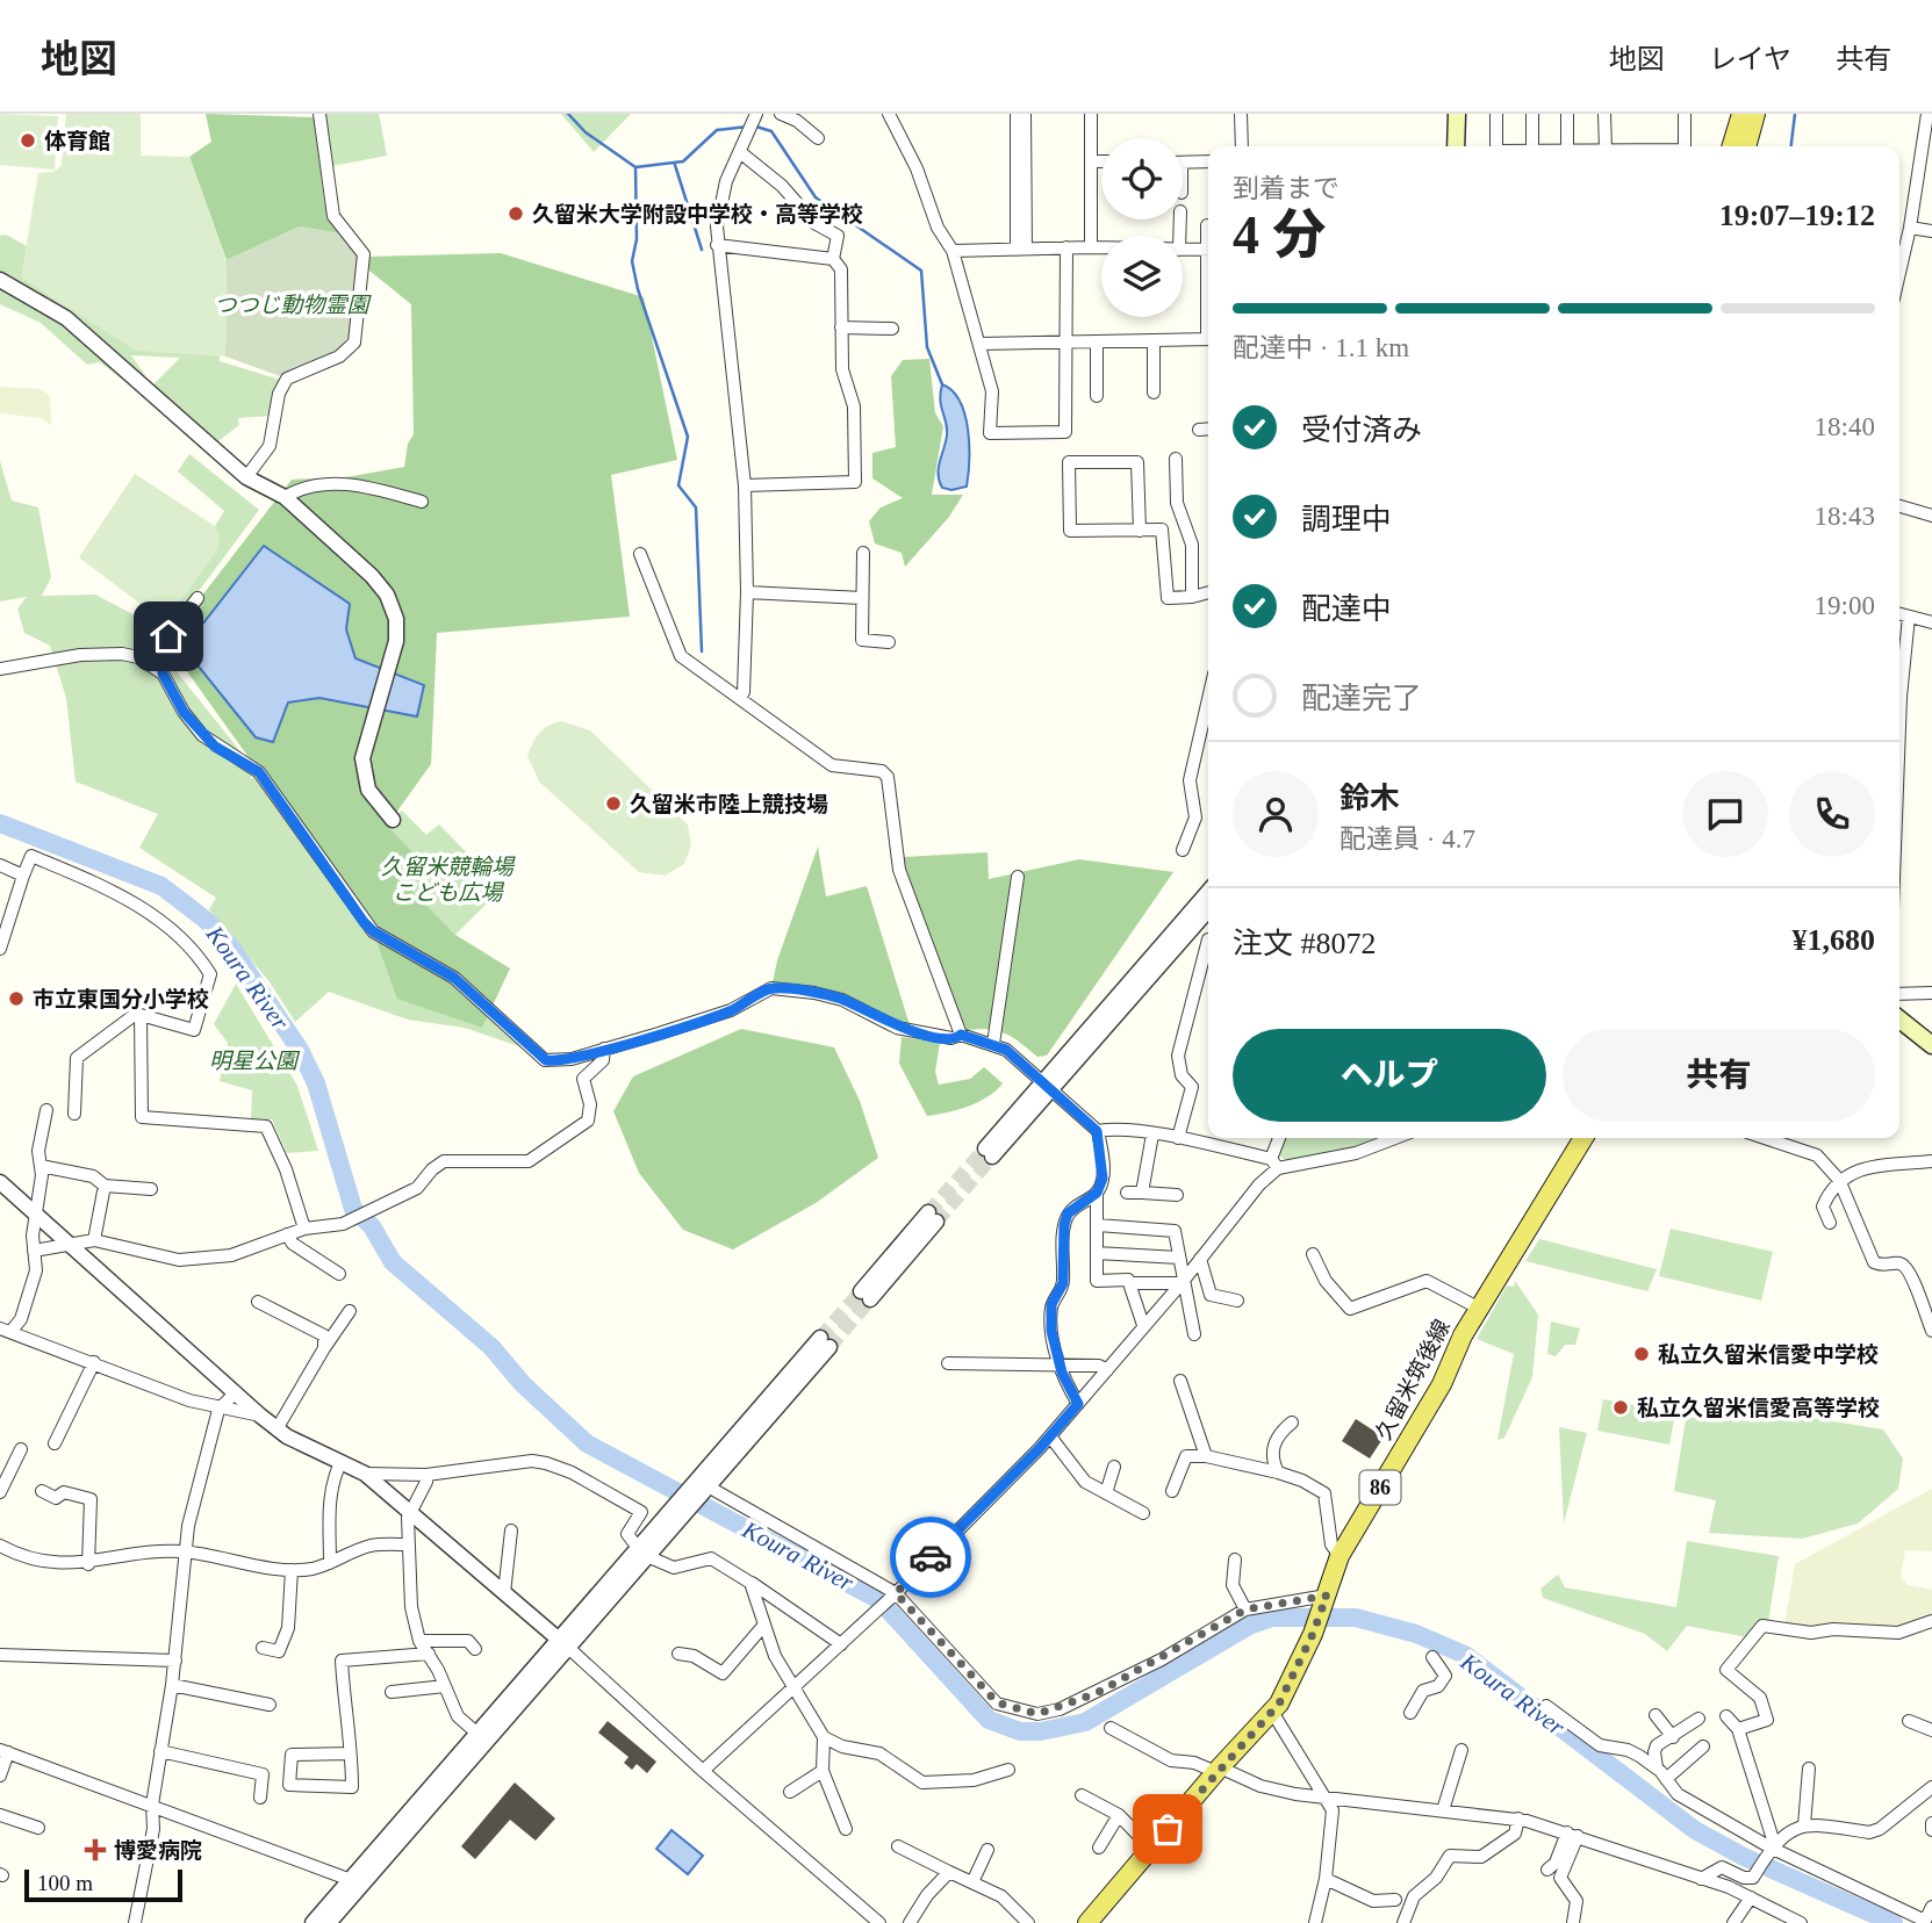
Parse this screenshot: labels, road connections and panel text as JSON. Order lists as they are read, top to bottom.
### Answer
{
  "streets": {
    "main road": ["久留米筑後線", "86"]
  },
  "water": ["Koura River"],
  "parks": ["つつじ動物霊園", "久留米競輪場 こども広場", "明星公園"],
  "places": {
    "other": [
      "体育館",
      "久留米大学附設中学校・高等学校",
      "久留米市陸上競技場",
      "市立東国分小学校",
      "私立久留米信愛中学校",
      "私立久留米信愛高等学校"
    ],
    "health": ["博愛病院"]
  },
  "scale_bar": "100 m",
  "page": {
    "header": "地図",
    "nav": ["地図", "レイヤ", "共有"],
    "heading": ["4 分", "到着まで", "19:07–19:12"],
    "panel": [
      "鈴木",
      "配達員 · 4.7",
      "注文 #8072",
      "¥1,680"
    ],
    "bar": "配達中 · 1.1 km",
    "list": [
      ["受付済み", "18:40"],
      ["調理中", "18:43"],
      ["配達中", "19:00"],
      "配達完了"
    ],
    "buttons": ["ヘルプ", "共有"],
    "scale": "100 m"
  }
}
